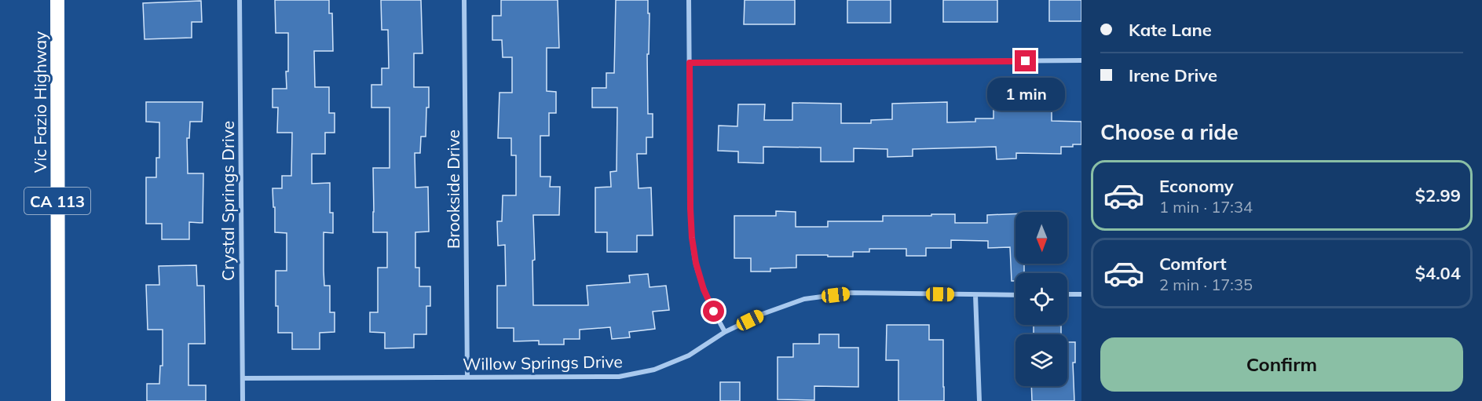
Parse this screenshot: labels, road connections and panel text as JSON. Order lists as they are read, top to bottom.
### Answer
{
  "streets": {
    "highway": ["Vic Fazio Highway", "CA 113"],
    "street": ["Brookside Drive", "Crystal Springs Drive", "Willow Springs Drive"]
  },
  "crossings": [
    ["Brookside Drive", "Willow Springs Drive"],
    ["Crystal Springs Drive", "Willow Springs Drive"]
  ],
  "north": "bottom",
  "page": {
    "banner": ["Kate Lane", "Irene Drive"],
    "bubble": "1 min",
    "heading": "Choose a ride",
    "list": [
      {
        "name": "Economy",
        "note": "1 min · 17:34",
        "value": "$2.99"
      },
      {
        "name": "Comfort",
        "note": "2 min · 17:35",
        "value": "$4.04"
      }
    ],
    "buttons": "Confirm"
  }
}
